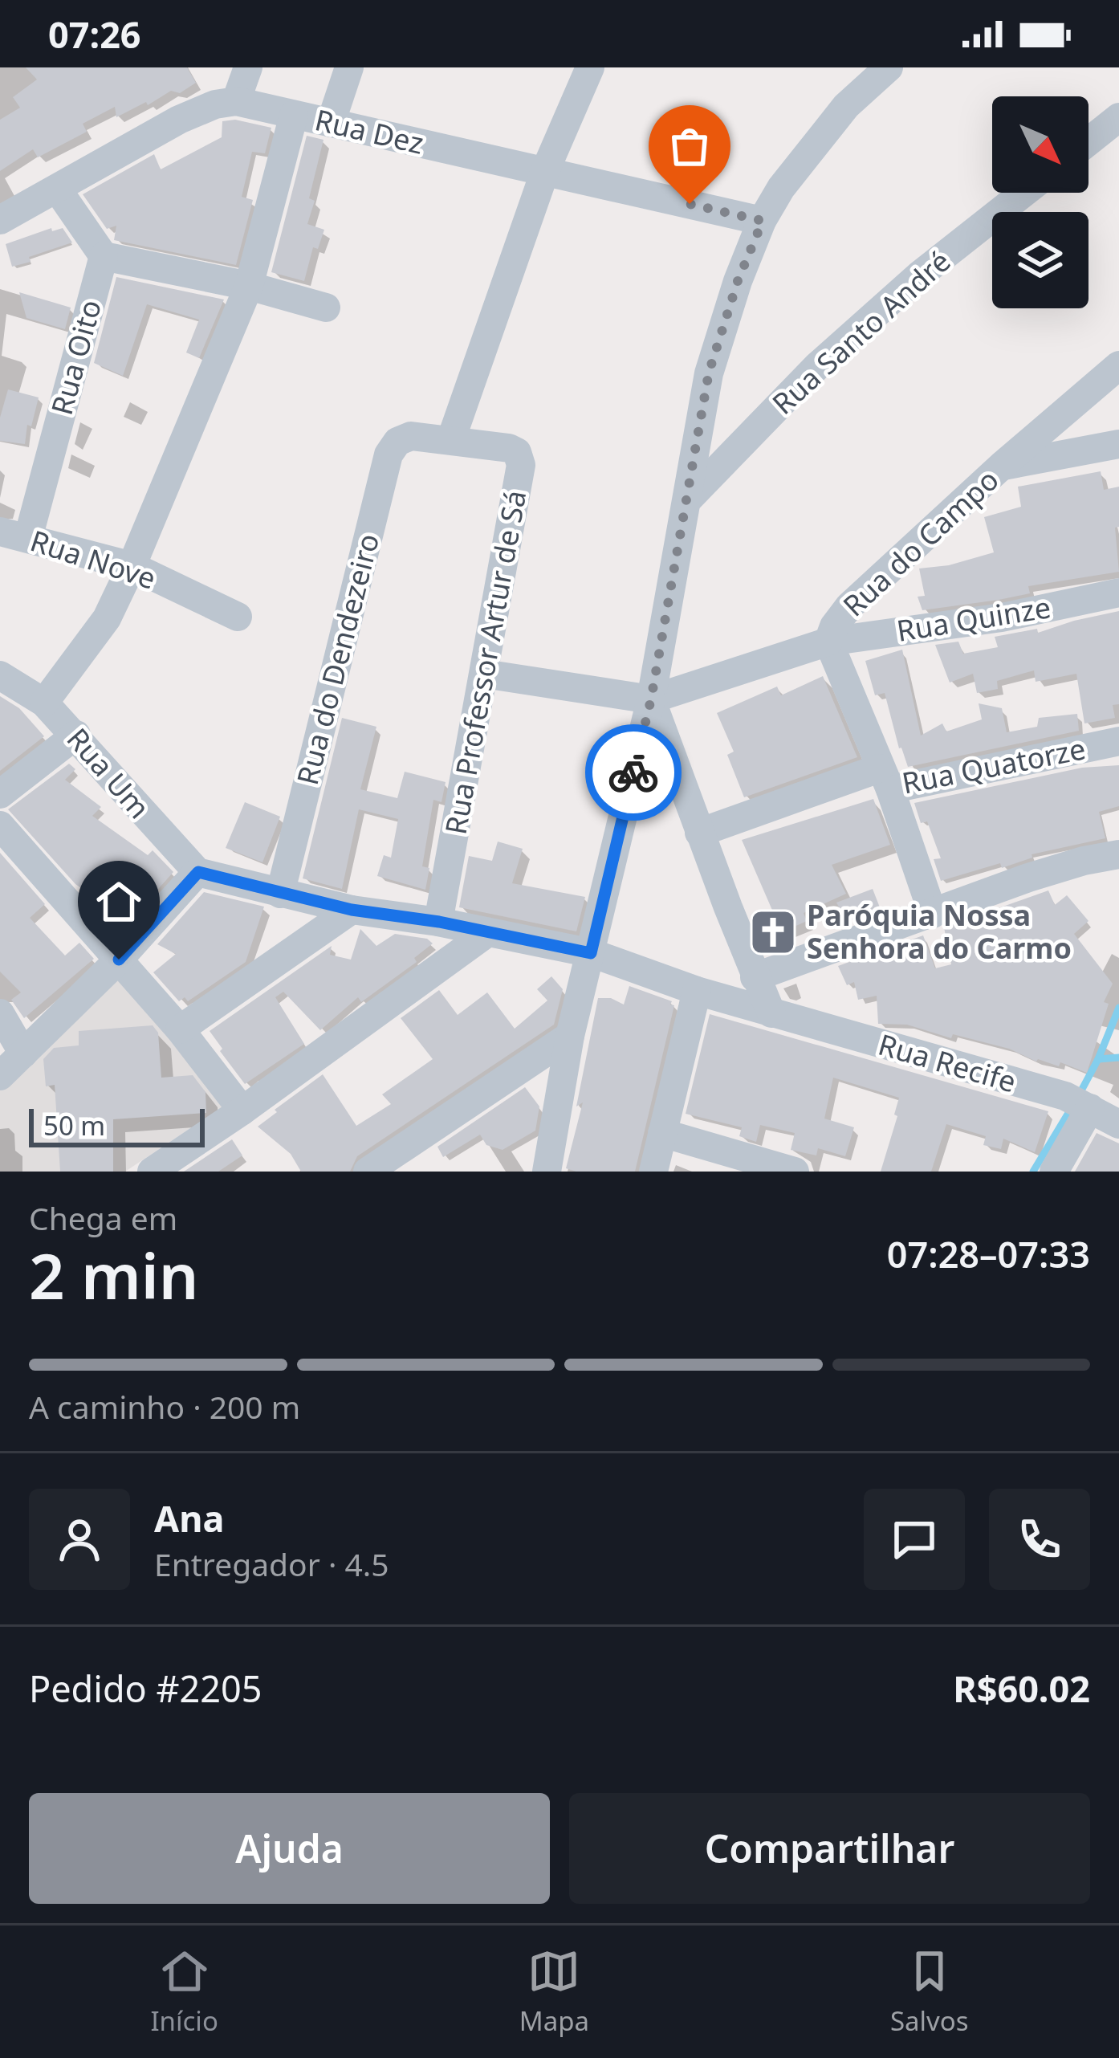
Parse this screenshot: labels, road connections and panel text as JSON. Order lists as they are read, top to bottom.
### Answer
{
  "streets": {
    "street": [
      "Rua Dez",
      "Rua Santo André",
      "Rua Oito",
      "Rua do Campo",
      "Rua Nove",
      "Rua Quinze",
      "Rua do Dendezeiro",
      "Rua Professor Artur de Sá",
      "Rua Quatorze",
      "Rua Um",
      "Rua Recife"
    ]
  },
  "crossings": [
    ["Rua Oito", "Rua Nove"],
    ["Rua do Campo", "Rua Quinze"],
    ["Rua do Campo", "Rua Quatorze"],
    ["Rua Quinze", "Rua Quatorze"],
    ["Rua do Dendezeiro", "Rua Professor Artur de Sá"]
  ],
  "places": {
    "church": ["Paróquia Nossa Senhora do Carmo"]
  },
  "scale_bar": "50 m",
  "north": "bottom right",
  "page": {
    "status": "07:26",
    "scale": "50 m",
    "heading": ["2 min", "Chega em", "07:28–07:33"],
    "panel": [
      "Ana",
      "Entregador · 4.5",
      "Pedido #2205",
      "R$60.02"
    ],
    "bar": "A caminho · 200 m",
    "buttons": ["Ajuda", "Compartilhar"],
    "tabs": ["Início", "Mapa", "Salvos"]
  }
}
